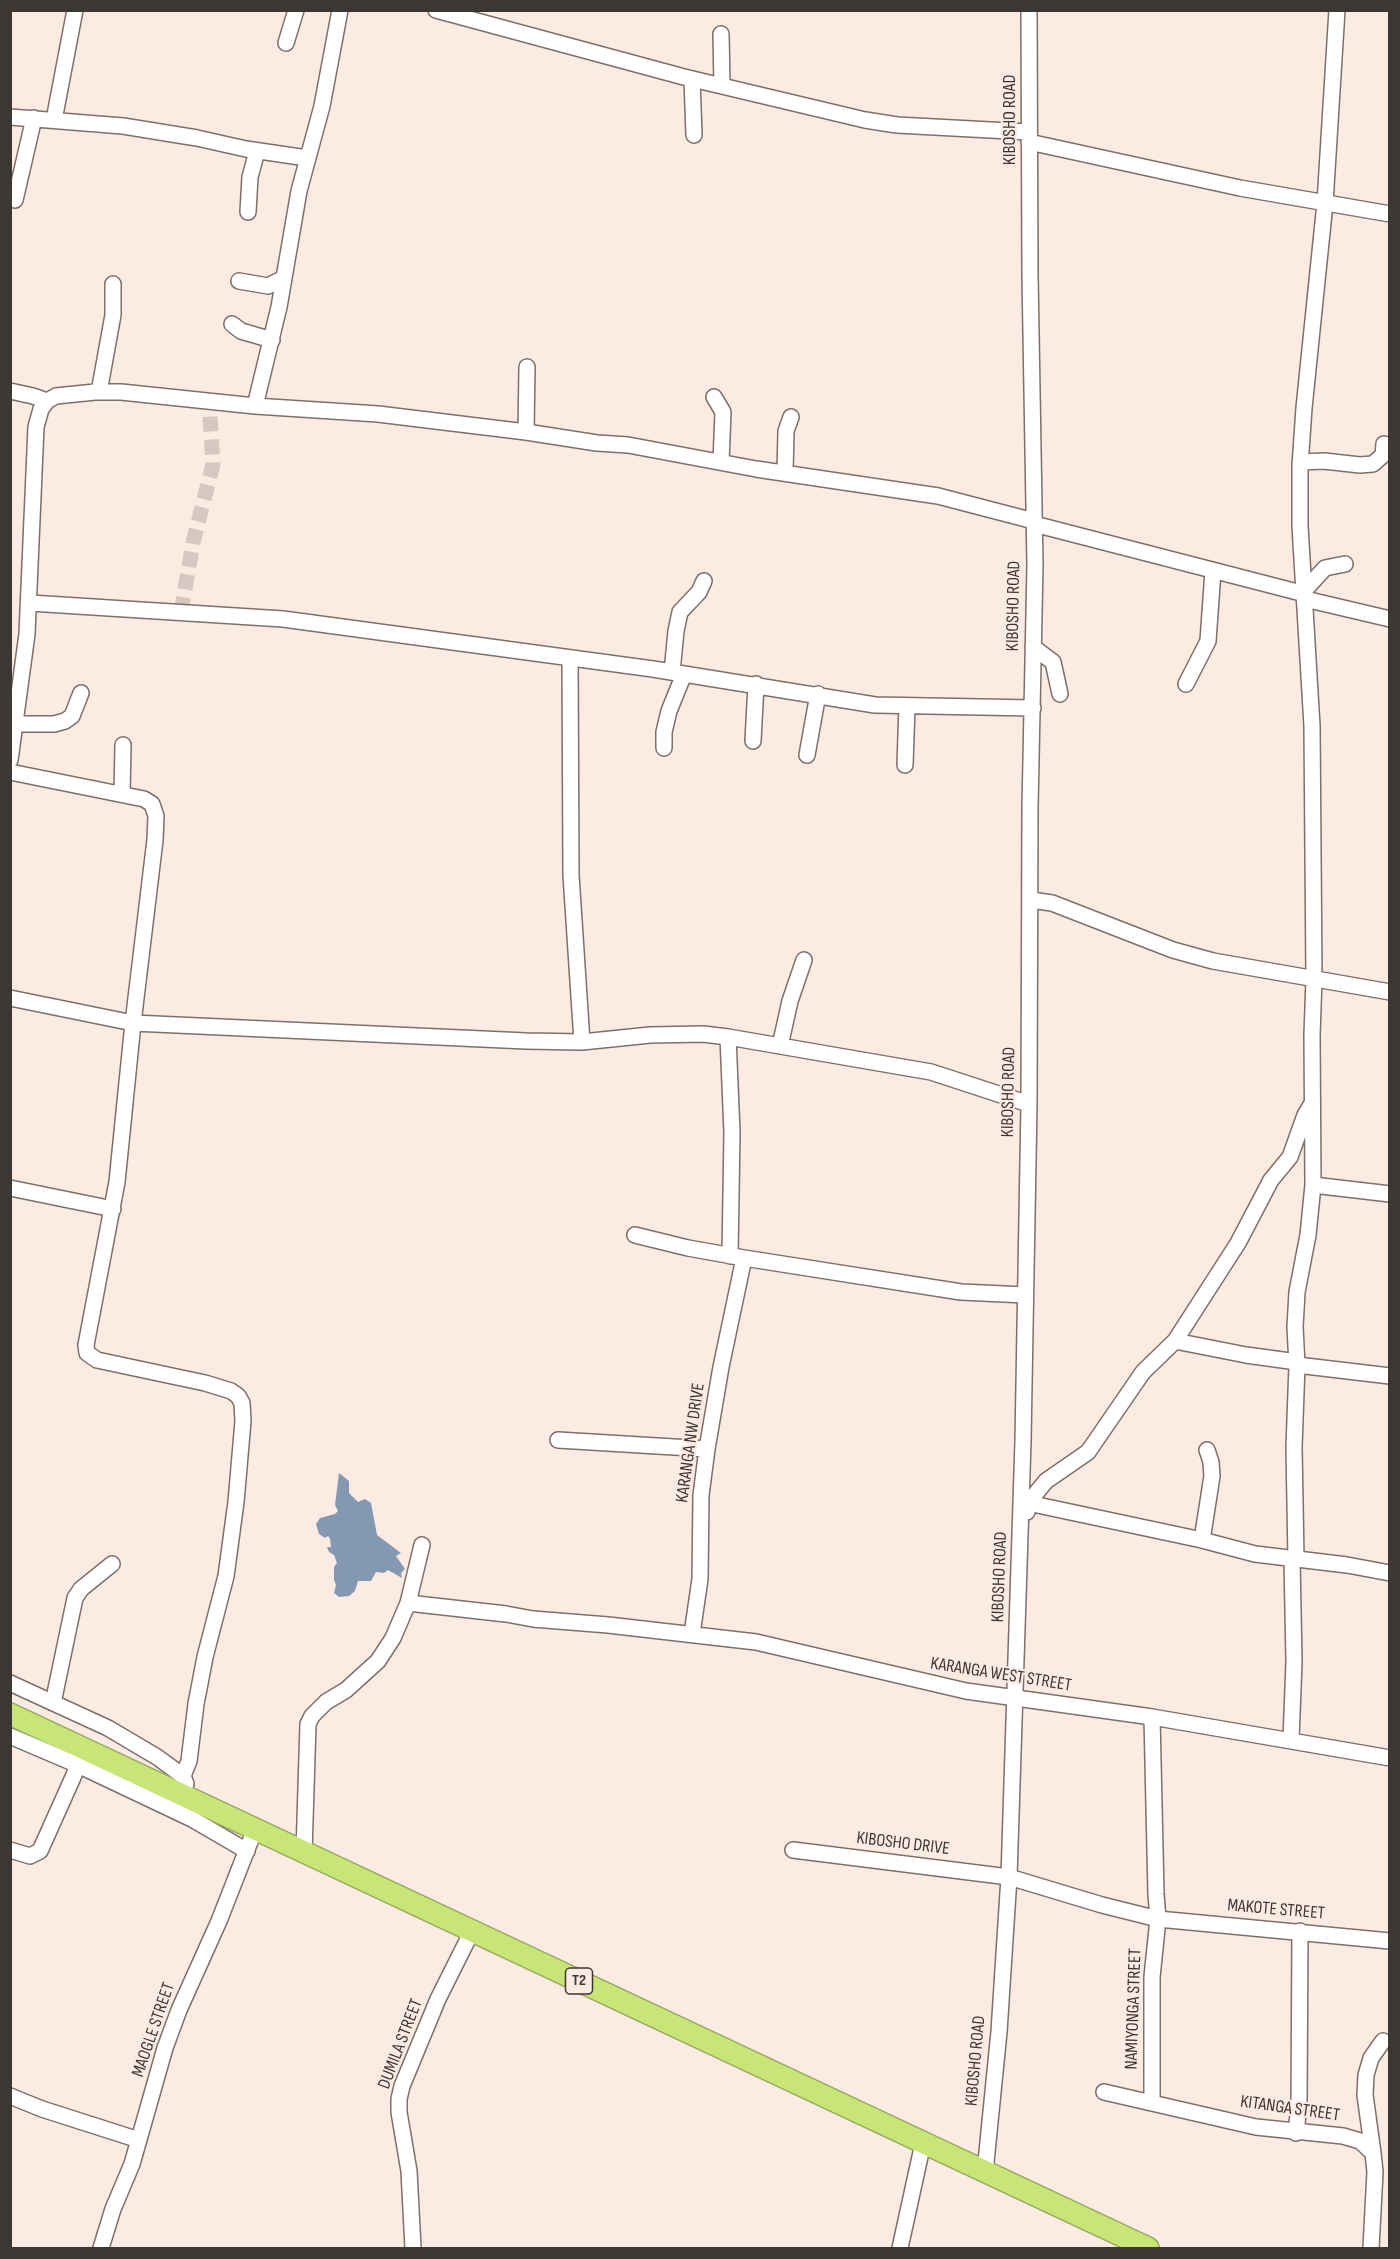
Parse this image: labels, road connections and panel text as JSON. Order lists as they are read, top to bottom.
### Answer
{
  "streets": {
    "highway": ["T2"],
    "street": [
      "KIBOSHO ROAD",
      "KARANGA NW DRIVE",
      "KARANGA WEST STREET",
      "KIBOSHO DRIVE",
      "MAKOTE STREET",
      "NAMIYONGA STREET",
      "MAOGLE STREET",
      "DUMILA STREET",
      "KITANGA STREET"
    ]
  },
  "crossings": [
    ["KIBOSHO ROAD", "KARANGA WEST STREET"],
    ["KIBOSHO ROAD", "KIBOSHO DRIVE"],
    ["KIBOSHO ROAD", "MAKOTE STREET"],
    ["KIBOSHO ROAD", "T2"],
    ["KARANGA NW DRIVE", "KARANGA WEST STREET"],
    ["KIBOSHO DRIVE", "MAKOTE STREET"],
    ["MAKOTE STREET", "NAMIYONGA STREET"],
    ["T2", "MAOGLE STREET"],
    ["T2", "DUMILA STREET"],
    ["NAMIYONGA STREET", "KITANGA STREET"]
  ]
}
